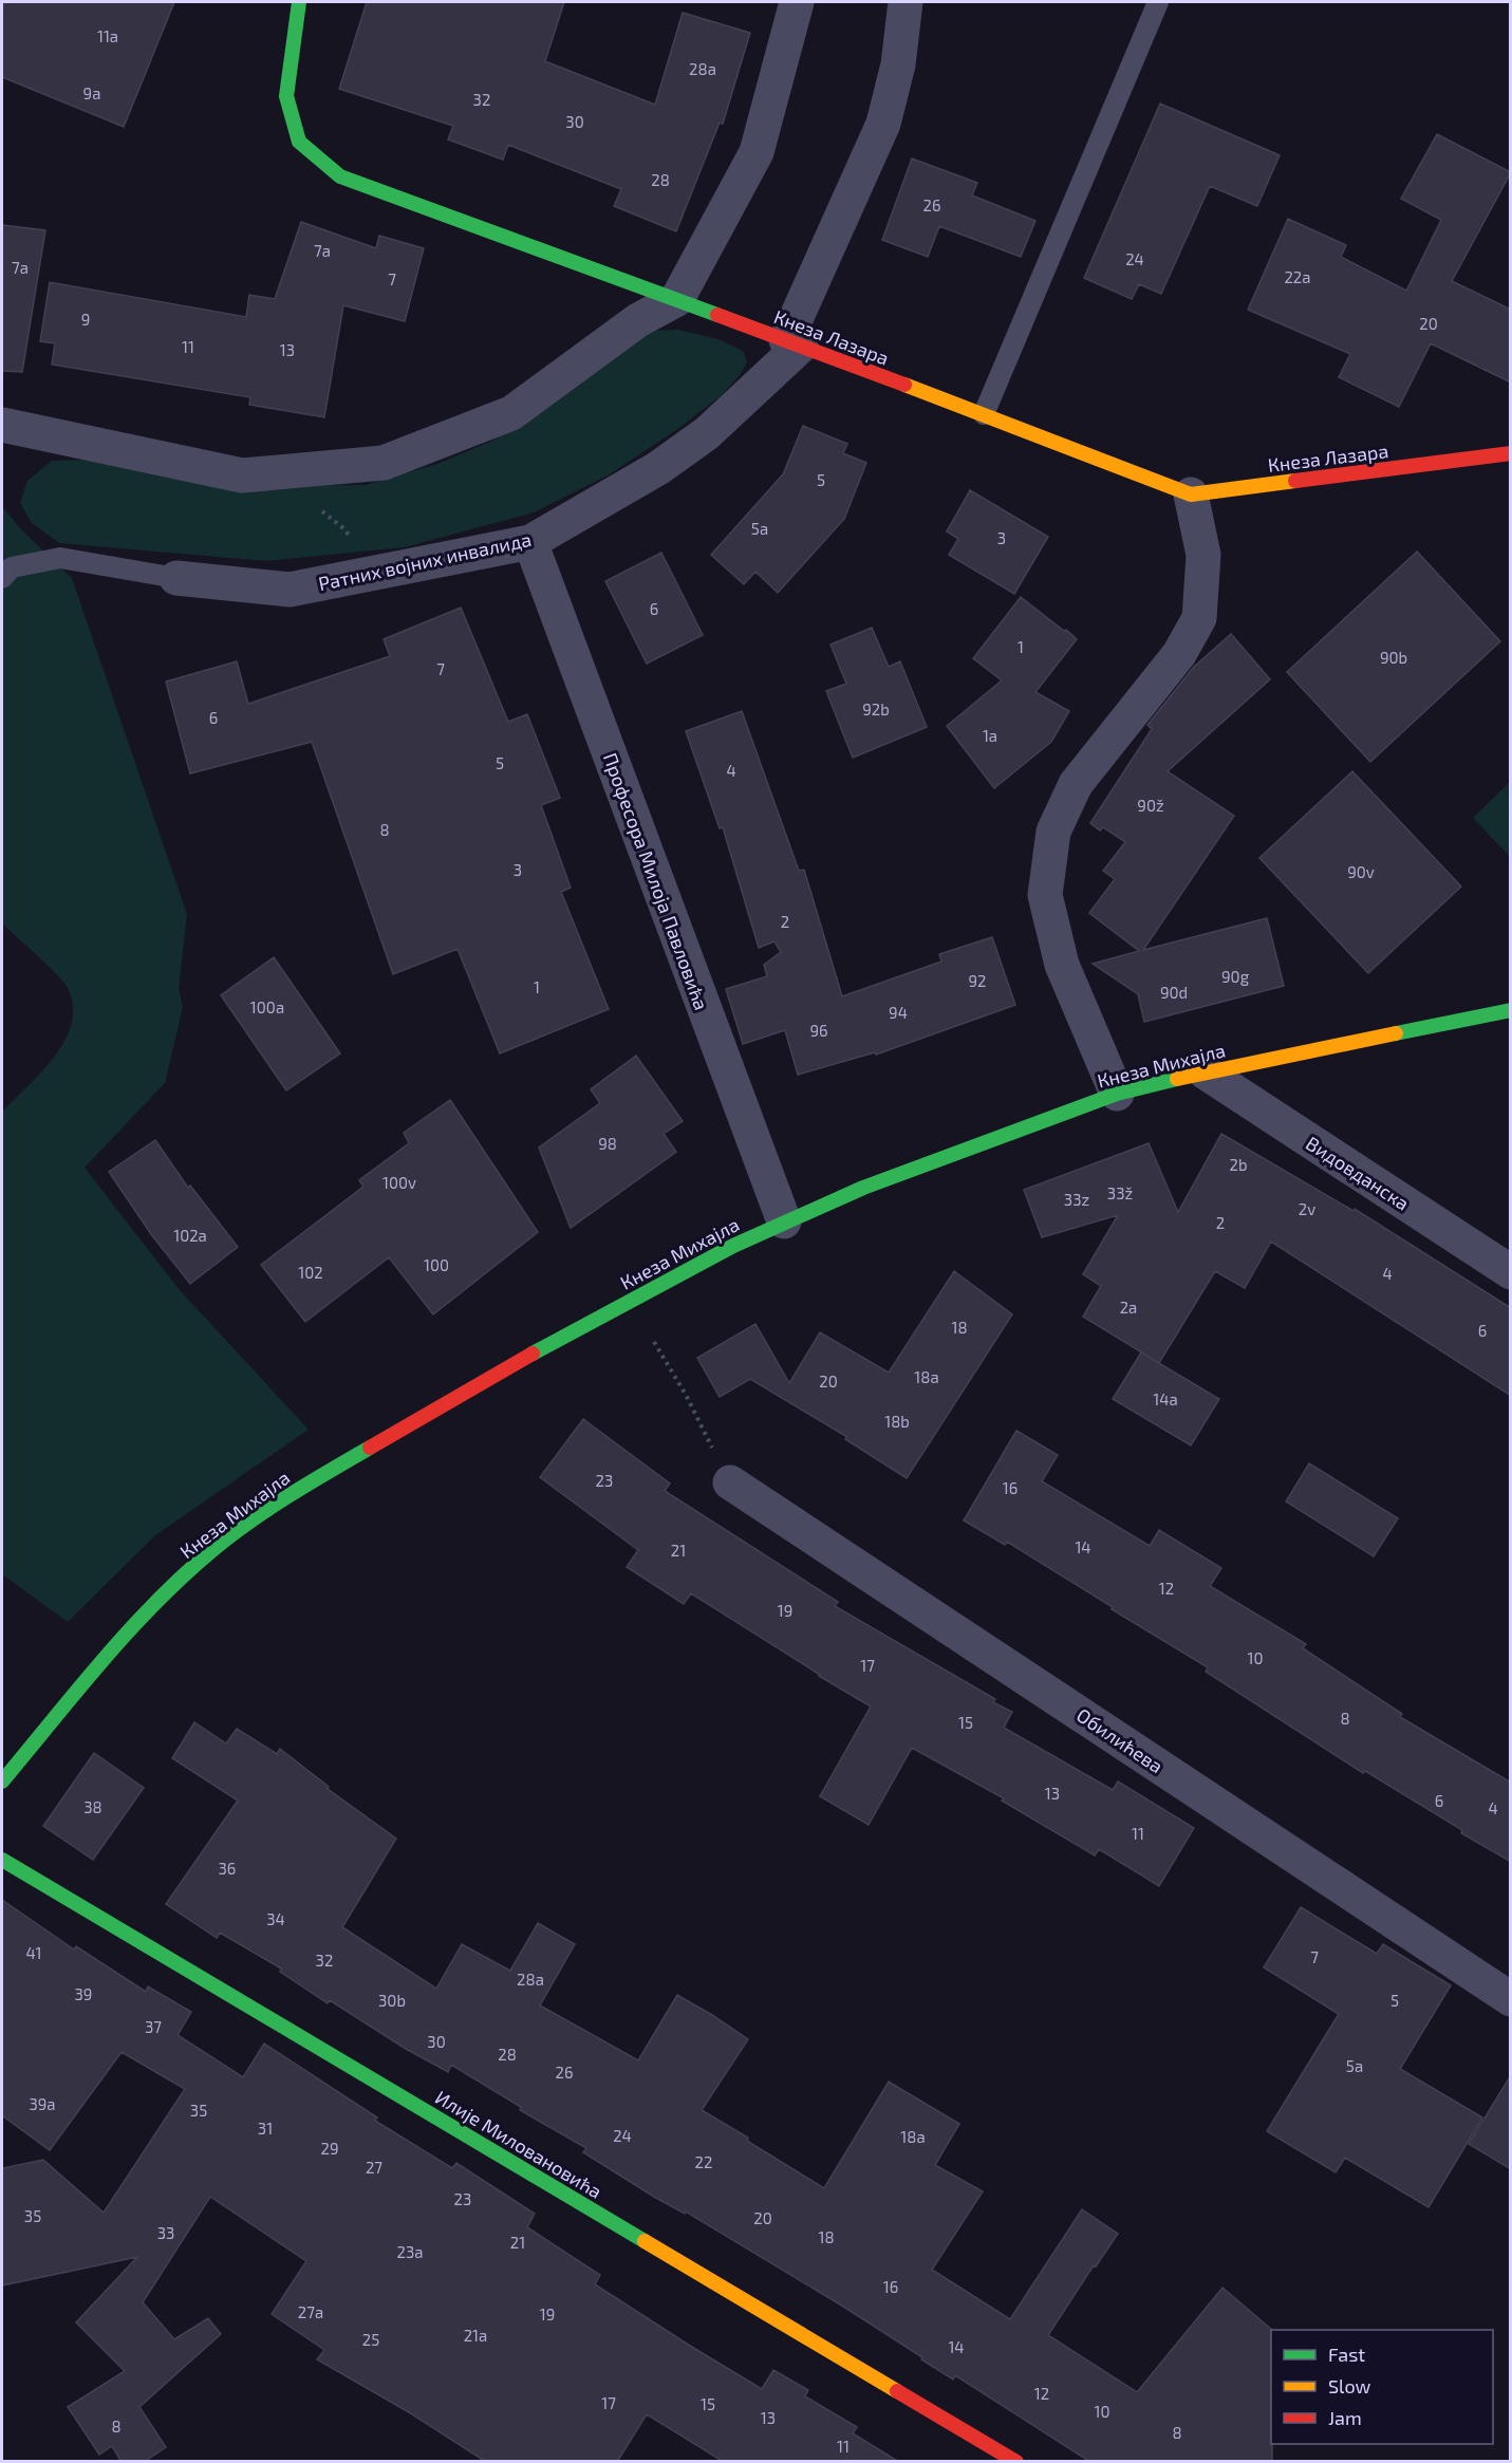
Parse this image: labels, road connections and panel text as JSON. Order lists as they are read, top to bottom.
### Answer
{
  "streets": {
    "street": [
      "Кнеза Лазара",
      "Ратних војних инвалида",
      "Професора Милоја Павловића",
      "Кнеза Михајла",
      "Видовданска",
      "Обилићева",
      "Илије Миловановића"
    ]
  },
  "crossings": [
    ["Кнеза Лазара", "Ратних војних инвалида"],
    ["Ратних војних инвалида", "Професора Милоја Павловића"],
    ["Професора Милоја Павловића", "Кнеза Михајла"],
    ["Кнеза Михајла", "Видовданска"]
  ],
  "house_numbers": [
    "11a",
    "28a",
    "9a",
    "32",
    "30",
    "28",
    "26",
    "7a",
    "24",
    "7a",
    "22a",
    "7",
    "9",
    "20",
    "11",
    "13",
    "5",
    "5a",
    "3",
    "6",
    "1",
    "90b",
    "7",
    "92b",
    "6",
    "1a",
    "5",
    "4",
    "90ž",
    "8",
    "3",
    "90v",
    "2",
    "90g",
    "92",
    "1",
    "90d",
    "100a",
    "94",
    "96",
    "98",
    "2b",
    "100v",
    "33ž",
    "33z",
    "2v",
    "2",
    "102a",
    "100",
    "102",
    "4",
    "2a",
    "18",
    "6",
    "18a",
    "20",
    "14a",
    "18b",
    "23",
    "16",
    "14",
    "21",
    "12",
    "19",
    "10",
    "17",
    "8",
    "15",
    "13",
    "6",
    "38",
    "4",
    "11",
    "36",
    "34",
    "41",
    "7",
    "32",
    "28a",
    "39",
    "30b",
    "5",
    "37",
    "30",
    "28",
    "5a",
    "26",
    "39a",
    "35",
    "31",
    "24",
    "18a",
    "29",
    "22",
    "27",
    "23",
    "35",
    "20",
    "33",
    "18",
    "21",
    "23a",
    "16",
    "27a",
    "19",
    "21a",
    "25",
    "14",
    "12",
    "17",
    "15",
    "10",
    "13",
    "8",
    "8",
    "11"
  ],
  "legend": ["Fast", "Slow", "Jam"]
}
